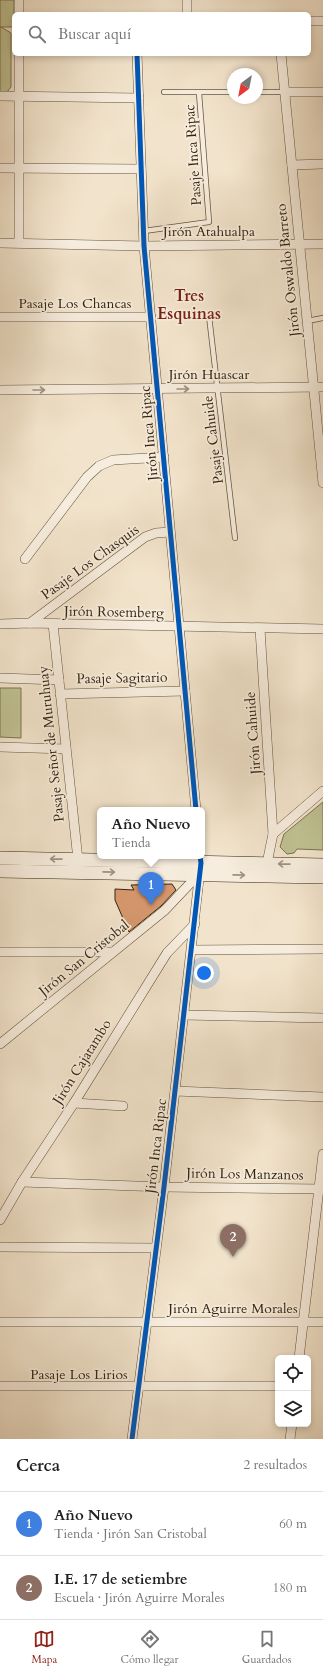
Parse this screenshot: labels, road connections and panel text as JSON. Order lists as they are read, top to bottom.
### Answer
{
  "streets": {
    "street": [
      "Jirón Atahualpa",
      "Jirón Oswaldo Barreto",
      "Pasaje Los Chancas",
      "Jirón Huascar",
      "Jirón Inca Ripac",
      "Pasaje Los Chasquis",
      "Jirón Rosemberg",
      "Pasaje Sagitario",
      "Jirón Cahuide",
      "Pasaje Señor de Muruhuay",
      "Jirón San Cristobal",
      "Jirón Cajatambo",
      "Jirón Los Manzanos",
      "Jirón Aguirre Morales",
      "Pasaje Los Lirios"
    ],
    "lane": ["Pasaje Inca Ripac", "Pasaje Cahuide"]
  },
  "crossings": [
    ["Pasaje Inca Ripac", "Jirón Inca Ripac"],
    ["Jirón Atahualpa", "Jirón Oswaldo Barreto"],
    ["Jirón Atahualpa", "Jirón Inca Ripac"],
    ["Jirón Oswaldo Barreto", "Jirón Huascar"],
    ["Pasaje Los Chancas", "Jirón Inca Ripac"],
    ["Jirón Huascar", "Jirón Inca Ripac"],
    ["Jirón Huascar", "Pasaje Cahuide"],
    ["Jirón Inca Ripac", "Pasaje Los Chasquis"],
    ["Jirón Inca Ripac", "Jirón Rosemberg"],
    ["Jirón Inca Ripac", "Pasaje Sagitario"],
    ["Jirón Inca Ripac", "Jirón San Cristobal"],
    ["Jirón Inca Ripac", "Jirón Cajatambo"],
    ["Jirón Inca Ripac", "Jirón Los Manzanos"],
    ["Jirón Inca Ripac", "Jirón Aguirre Morales"],
    ["Jirón Inca Ripac", "Pasaje Los Lirios"],
    ["Pasaje Los Chasquis", "Jirón Rosemberg"],
    ["Jirón Rosemberg", "Jirón Cahuide"],
    ["Jirón Rosemberg", "Pasaje Señor de Muruhuay"],
    ["Pasaje Sagitario", "Pasaje Señor de Muruhuay"],
    ["Jirón Cajatambo", "Jirón Los Manzanos"]
  ],
  "one_way": ["Jirón Huascar"],
  "districts": ["Tres Esquinas"],
  "north": "bottom left",
  "page": {
    "search": "Buscar aquí",
    "popup": ["Año Nuevo", "Tienda"],
    "pins": ["1", "2"],
    "heading": ["Cerca", "2 resultados"],
    "list": [
      {
        "mark": "1",
        "name": "Año Nuevo",
        "note": "Tienda · Jirón San Cristobal",
        "value": "60 m"
      },
      {
        "mark": "2",
        "name": "I.E. 17 de setiembre",
        "note": "Escuela · Jirón Aguirre Morales",
        "value": "180 m"
      }
    ],
    "nav": ["Mapa", "Cómo llegar", "Guardados"]
  }
}
